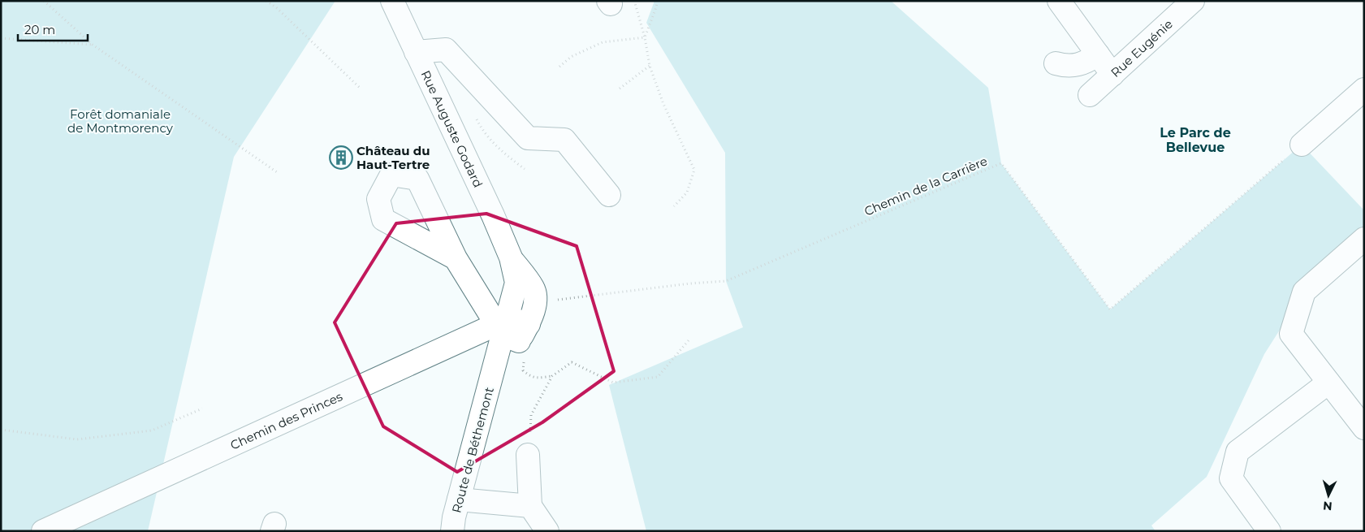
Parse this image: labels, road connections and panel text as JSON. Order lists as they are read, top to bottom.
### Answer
{
  "streets": {
    "street": [
      "Rue Eugénie",
      "Rue Auguste Godard",
      "Chemin des Princes",
      "Route de Béthemont"
    ],
    "path": ["Chemin de la Carrière"]
  },
  "crossings": [
    ["Rue Auguste Godard", "Chemin des Princes"],
    ["Rue Auguste Godard", "Route de Béthemont"],
    ["Chemin des Princes", "Route de Béthemont"]
  ],
  "districts": ["Le Parc de Bellevue"],
  "parks": ["Forêt domaniale de Montmorency"],
  "places": {
    "building": ["Château du Haut-Tertre"]
  },
  "scale_bar": "20 m",
  "north": "bottom"
}
